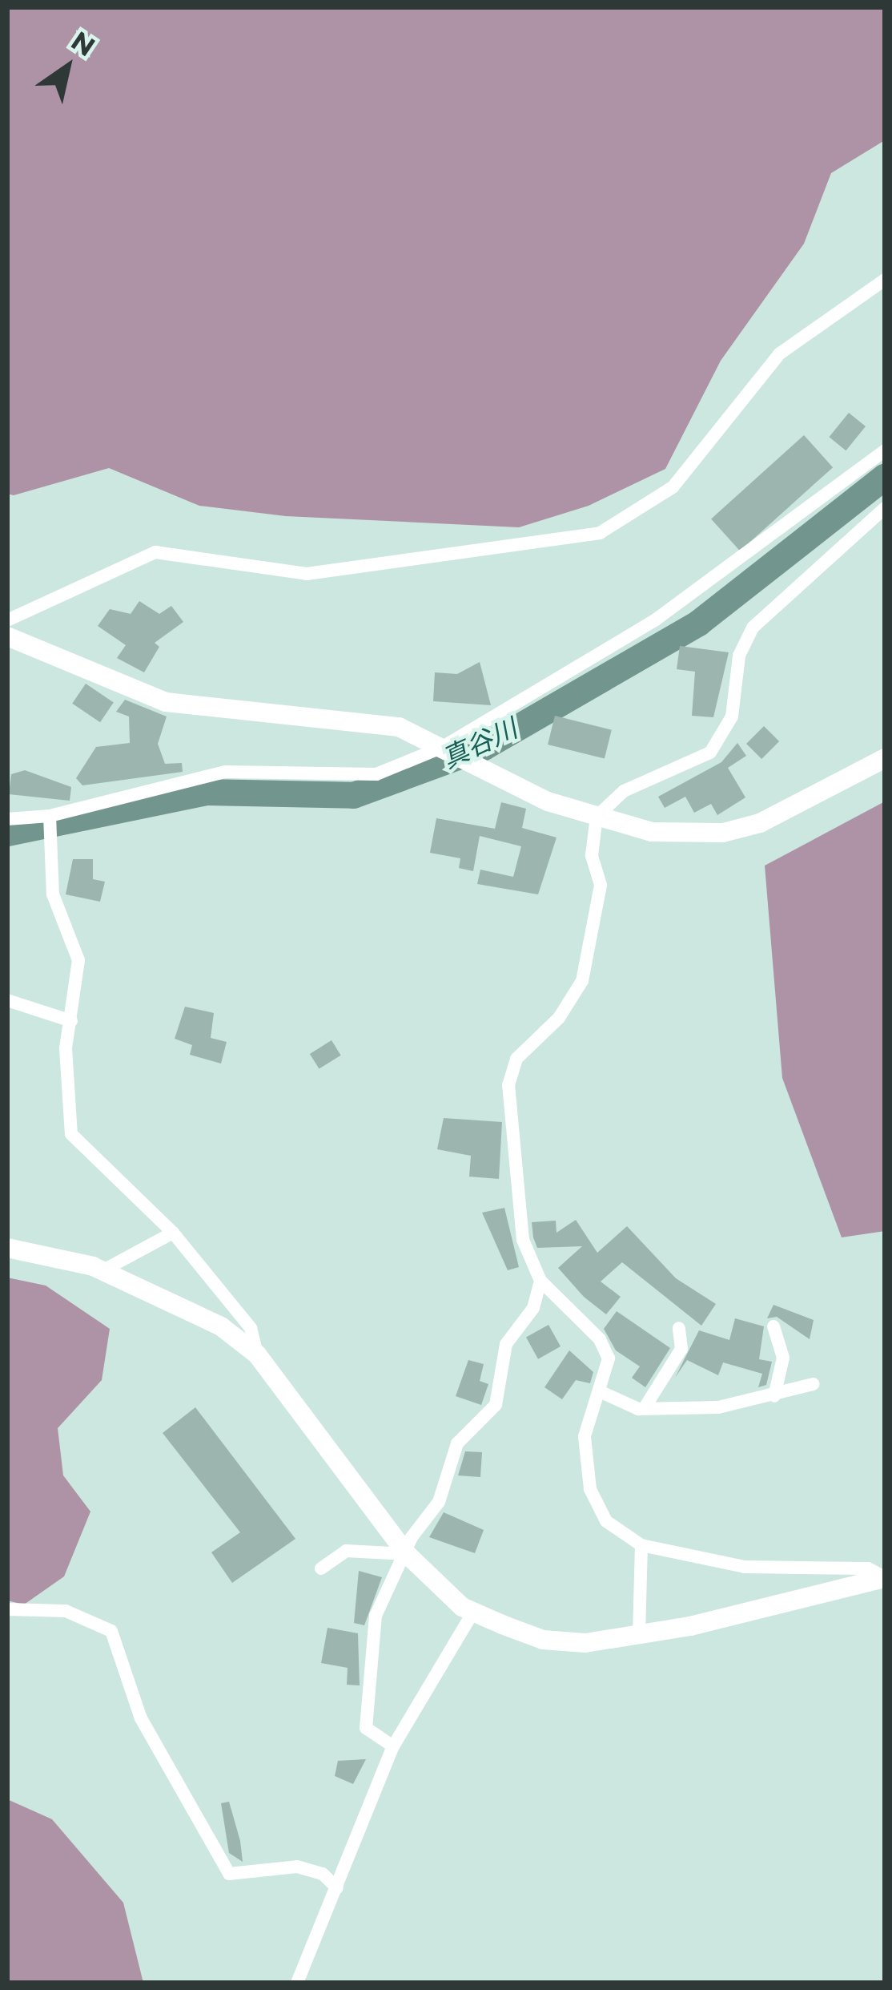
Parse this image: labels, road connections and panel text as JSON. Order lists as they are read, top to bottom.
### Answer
{
  "water": ["真谷川"],
  "north": "top right"
}
